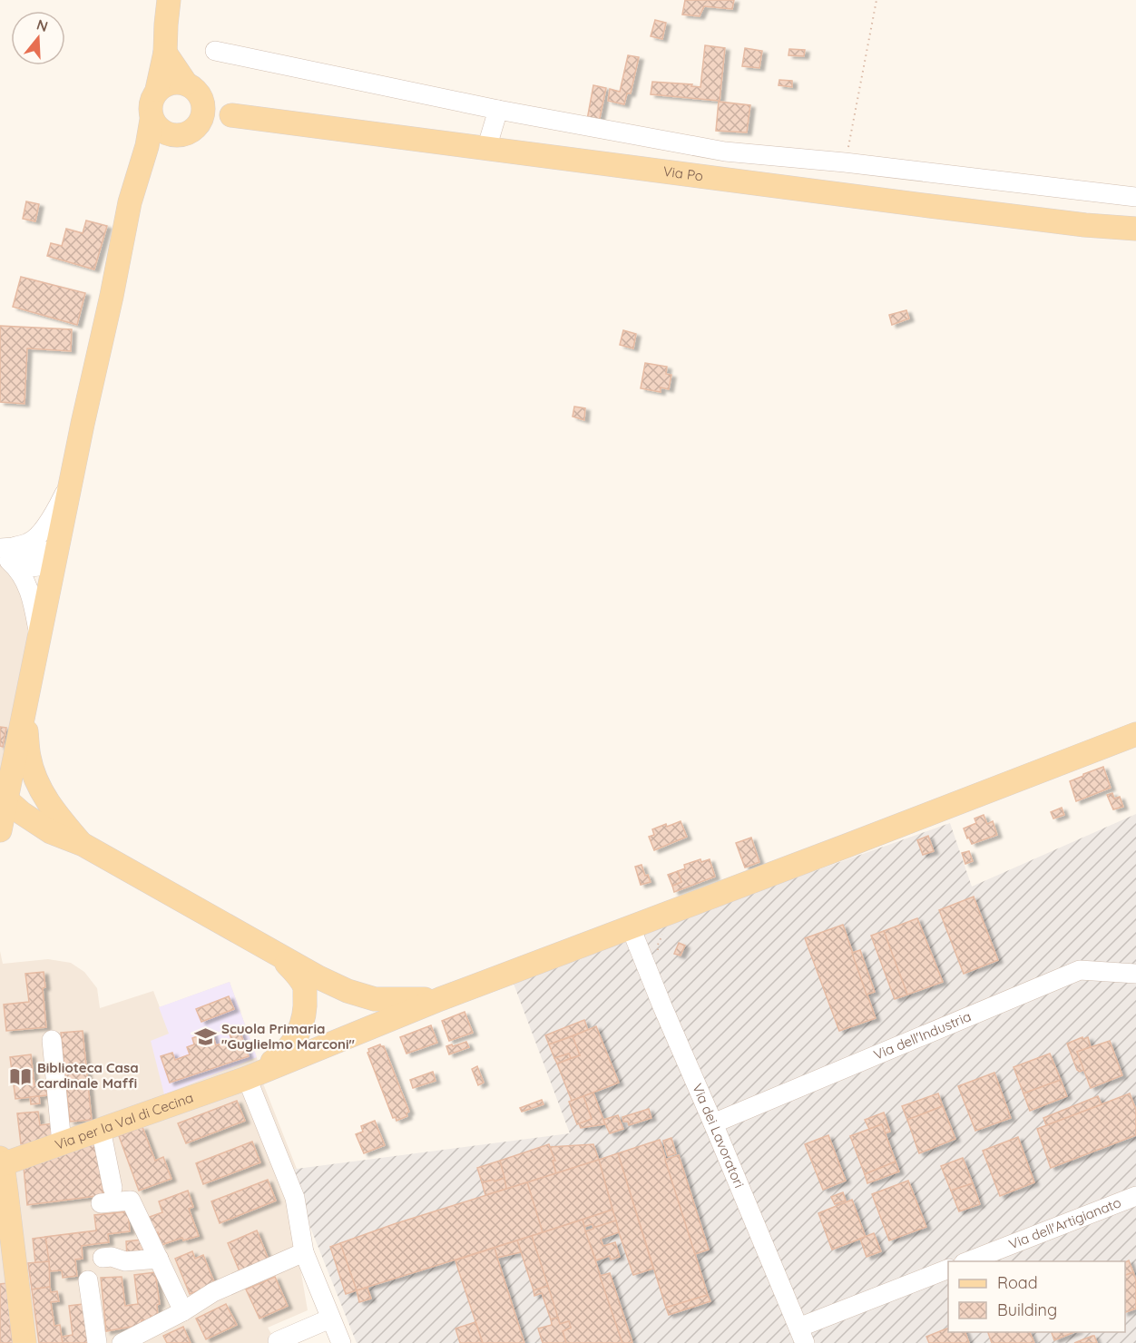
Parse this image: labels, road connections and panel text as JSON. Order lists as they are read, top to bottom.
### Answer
{
  "streets": {
    "main road": ["Via Po", "Via per la Val di Cecina"],
    "street": ["Via dell'Industria", "Via dei Lavoratori", "Via dell'Artigianato"]
  },
  "crossings": [
    ["Via dell'Industria", "Via dei Lavoratori"]
  ],
  "places": {
    "school or university": ["Scuola Primaria \"Guglielmo Marconi\""],
    "library": ["Biblioteca Casa cardinale Maffi"]
  },
  "legend": ["Road", "Building"],
  "north": "top"
}
